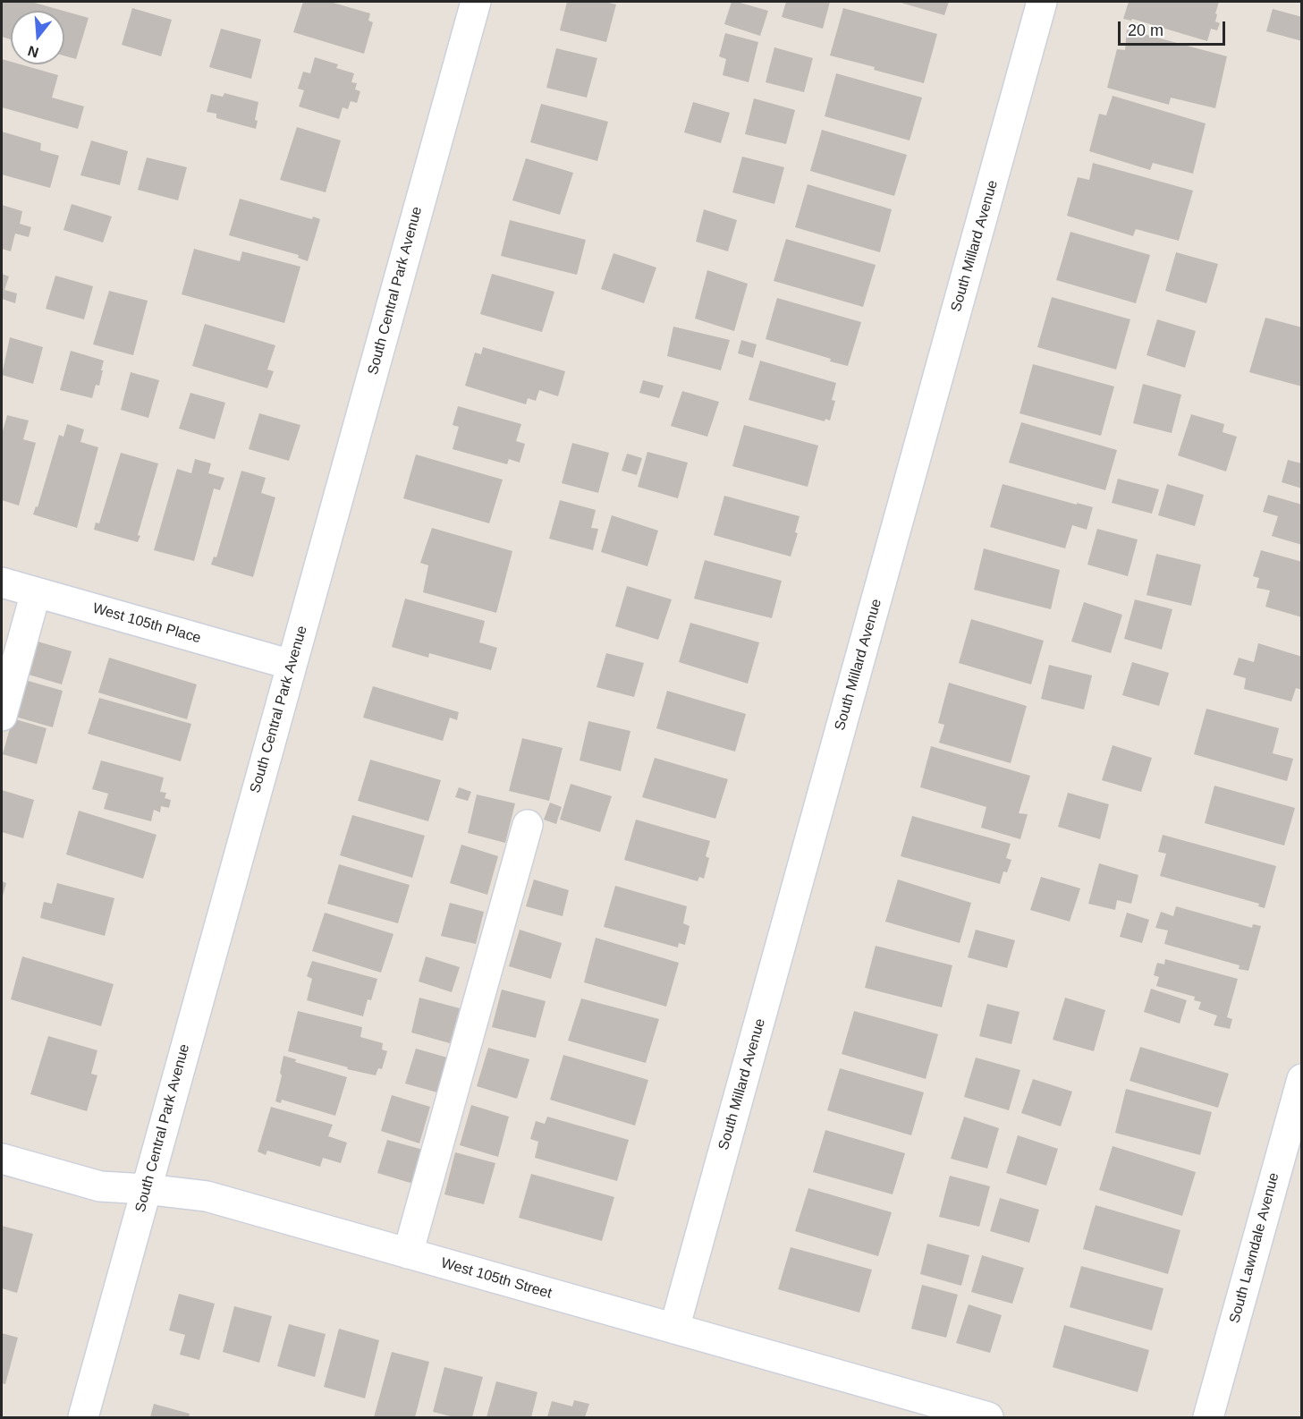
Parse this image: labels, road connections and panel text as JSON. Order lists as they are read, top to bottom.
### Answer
{
  "streets": {
    "street": [
      "South Millard Avenue",
      "South Central Park Avenue",
      "West 105th Place",
      "South Lawndale Avenue",
      "West 105th Street"
    ]
  },
  "crossings": [
    ["South Millard Avenue", "West 105th Street"],
    ["South Central Park Avenue", "West 105th Place"],
    ["South Central Park Avenue", "West 105th Street"]
  ],
  "scale_bar": "20 m",
  "north": "bottom"
}
